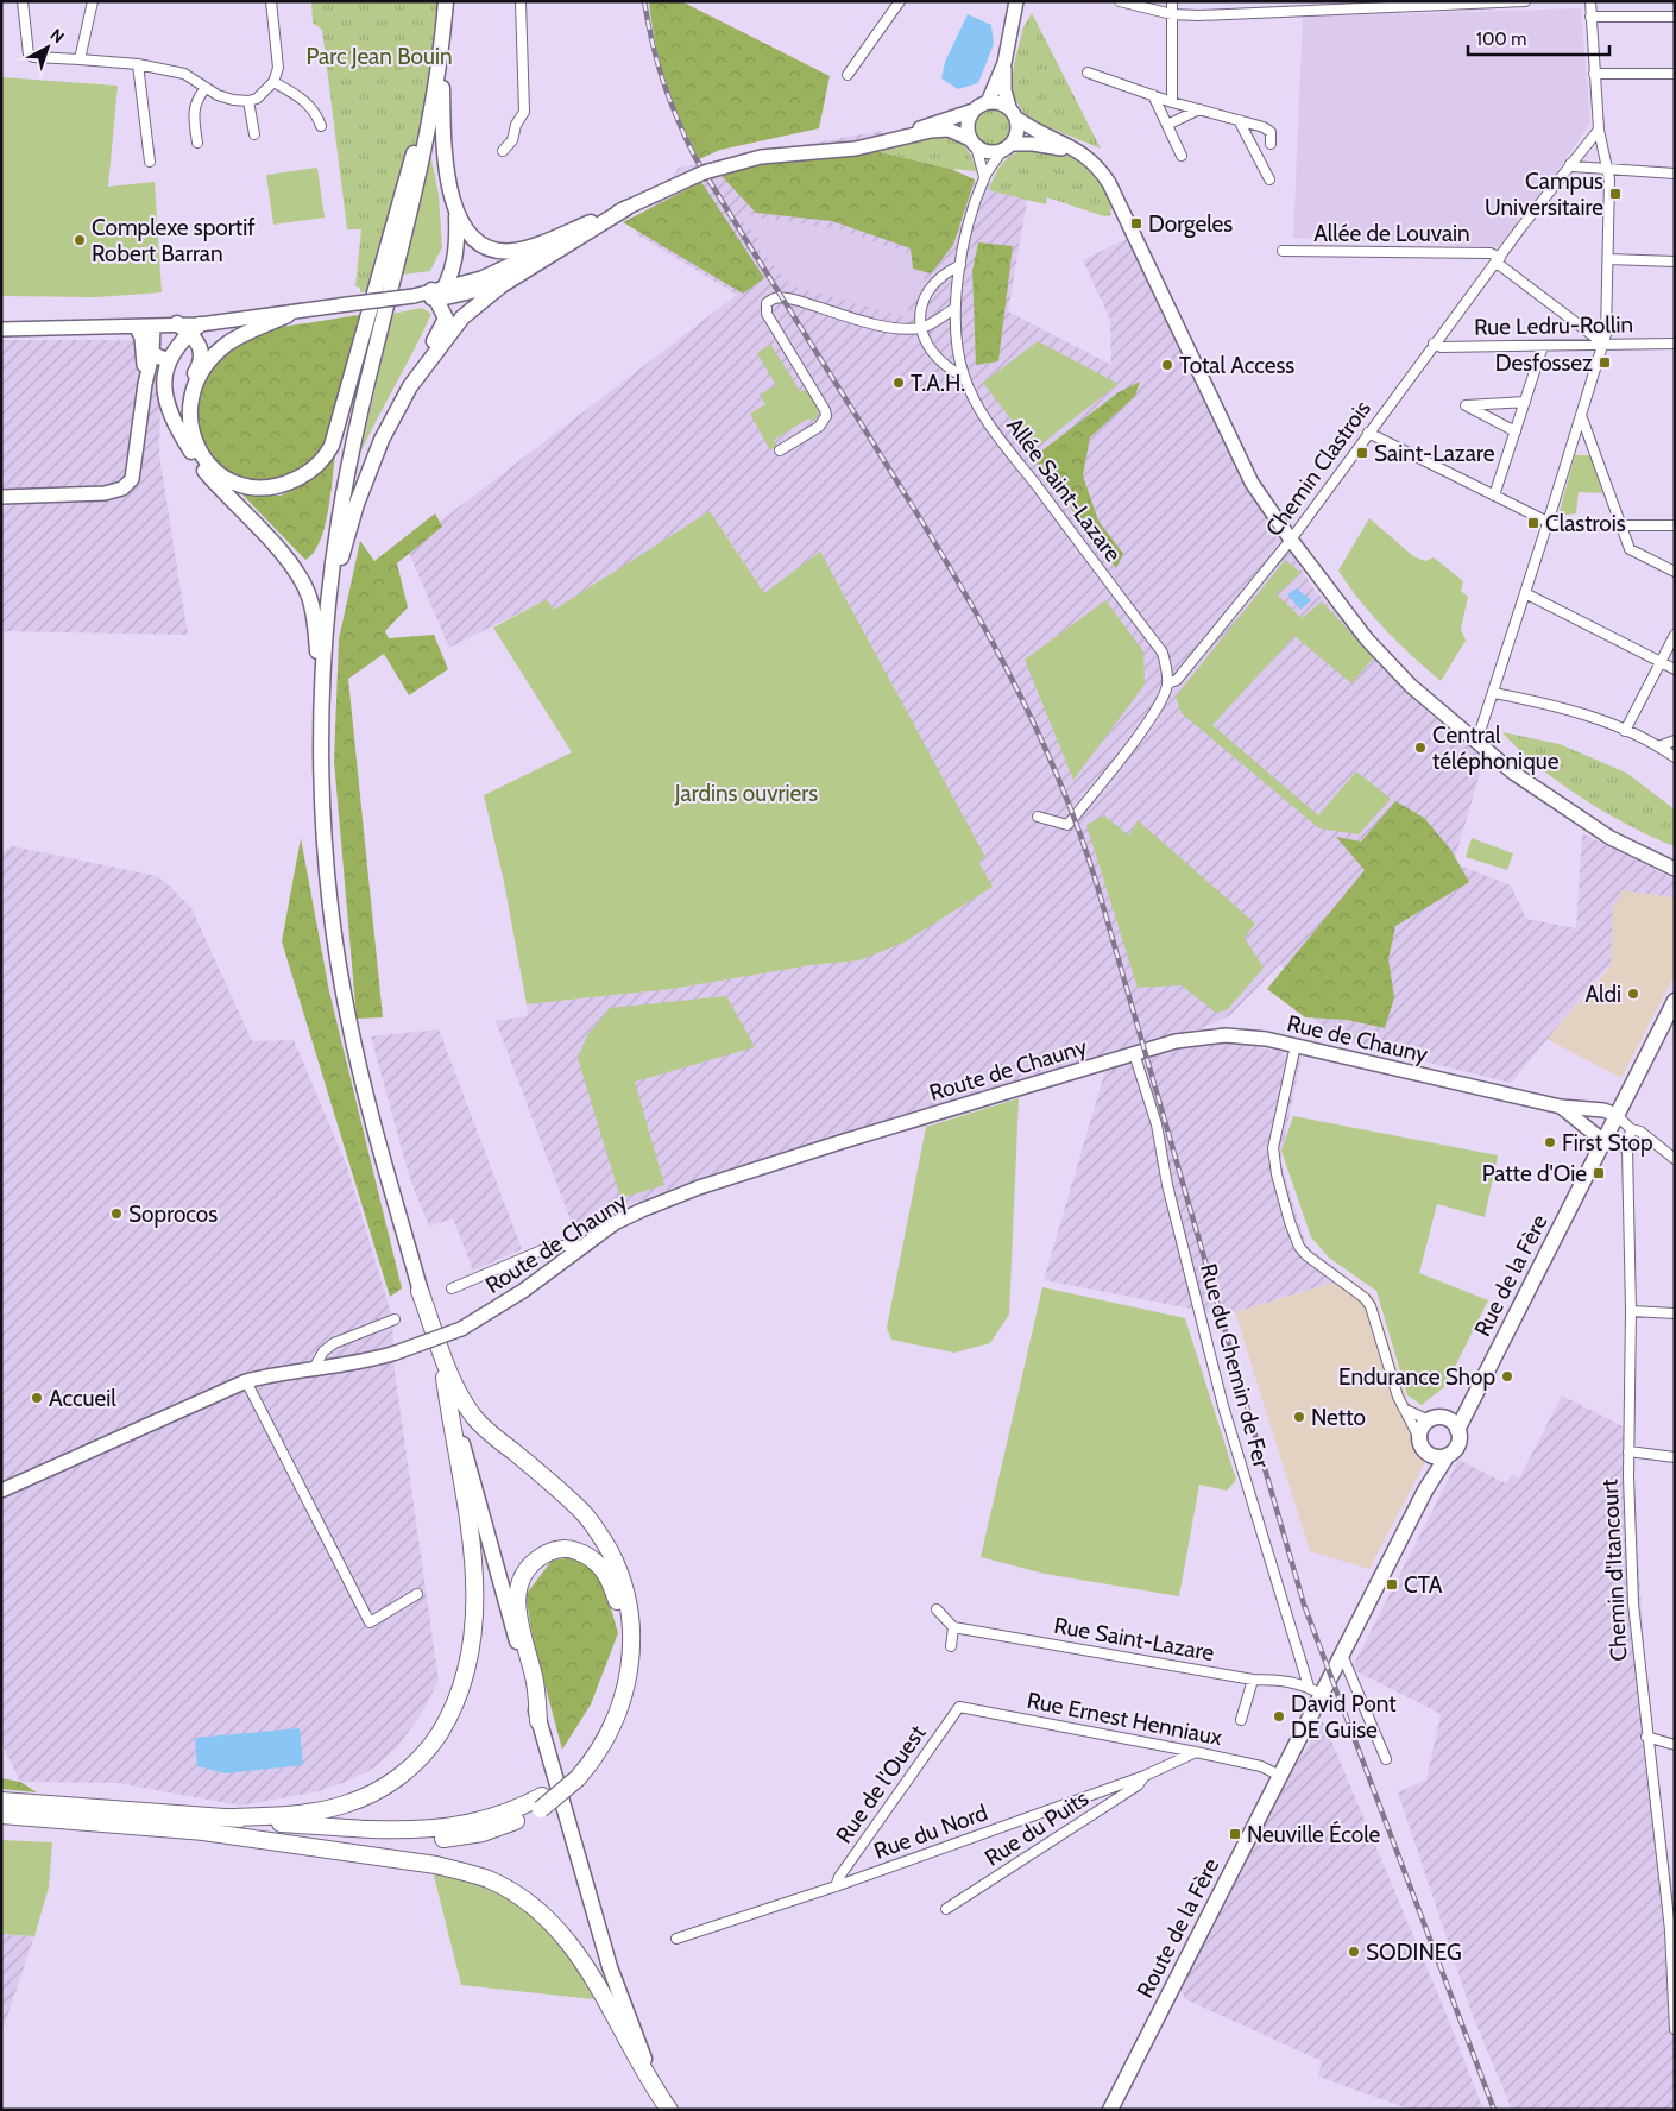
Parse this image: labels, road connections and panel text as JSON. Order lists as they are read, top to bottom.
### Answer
{
  "streets": {
    "main road": ["Rue de la Fère", "Route de la Fère"],
    "street": [
      "Allée de Louvain",
      "Rue Ledru-Rollin",
      "Chemin Clastrois",
      "Allée Saint-Lazare",
      "Rue de Chauny",
      "Route de Chauny",
      "Rue du Chemin de Fer",
      "Chemin d'Itancourt",
      "Rue Saint-Lazare",
      "Rue Ernest Henniaux",
      "Rue de l'Ouest",
      "Rue du Puits",
      "Rue du Nord"
    ]
  },
  "crossings": [
    ["Allée de Louvain", "Chemin Clastrois"],
    ["Rue Ledru-Rollin", "Chemin Clastrois"],
    ["Chemin Clastrois", "Allée Saint-Lazare"],
    ["Rue de Chauny", "Route de Chauny"],
    ["Rue de Chauny", "Rue de la Fère"],
    ["Rue de Chauny", "Rue du Chemin de Fer"],
    ["Route de Chauny", "Rue du Chemin de Fer"],
    ["Rue du Chemin de Fer", "Rue Saint-Lazare"],
    ["Rue Ernest Henniaux", "Rue de l'Ouest"],
    ["Rue Ernest Henniaux", "Rue du Nord"],
    ["Rue Ernest Henniaux", "Route de la Fère"],
    ["Rue de l'Ouest", "Rue du Nord"],
    ["Rue du Puits", "Rue du Nord"]
  ],
  "parks": ["Parc Jean Bouin", "Jardins ouvriers"],
  "places": {
    "transit": [
      "Campus Universitaire",
      "Dorgeles",
      "Desfossez",
      "Saint-Lazare",
      "Clastrois",
      "Patte d'Oie",
      "CTA",
      "Neuville École"
    ],
    "other": [
      "Complexe sportif Robert Barran",
      "Total Access",
      "T.A.H.",
      "Central téléphonique",
      "Aldi",
      "First Stop",
      "Soprocos",
      "Endurance Shop",
      "Accueil",
      "Netto",
      "David Pont DE Guise",
      "SODINEG"
    ]
  },
  "scale_bar": "100 m",
  "north": "top right"
}
